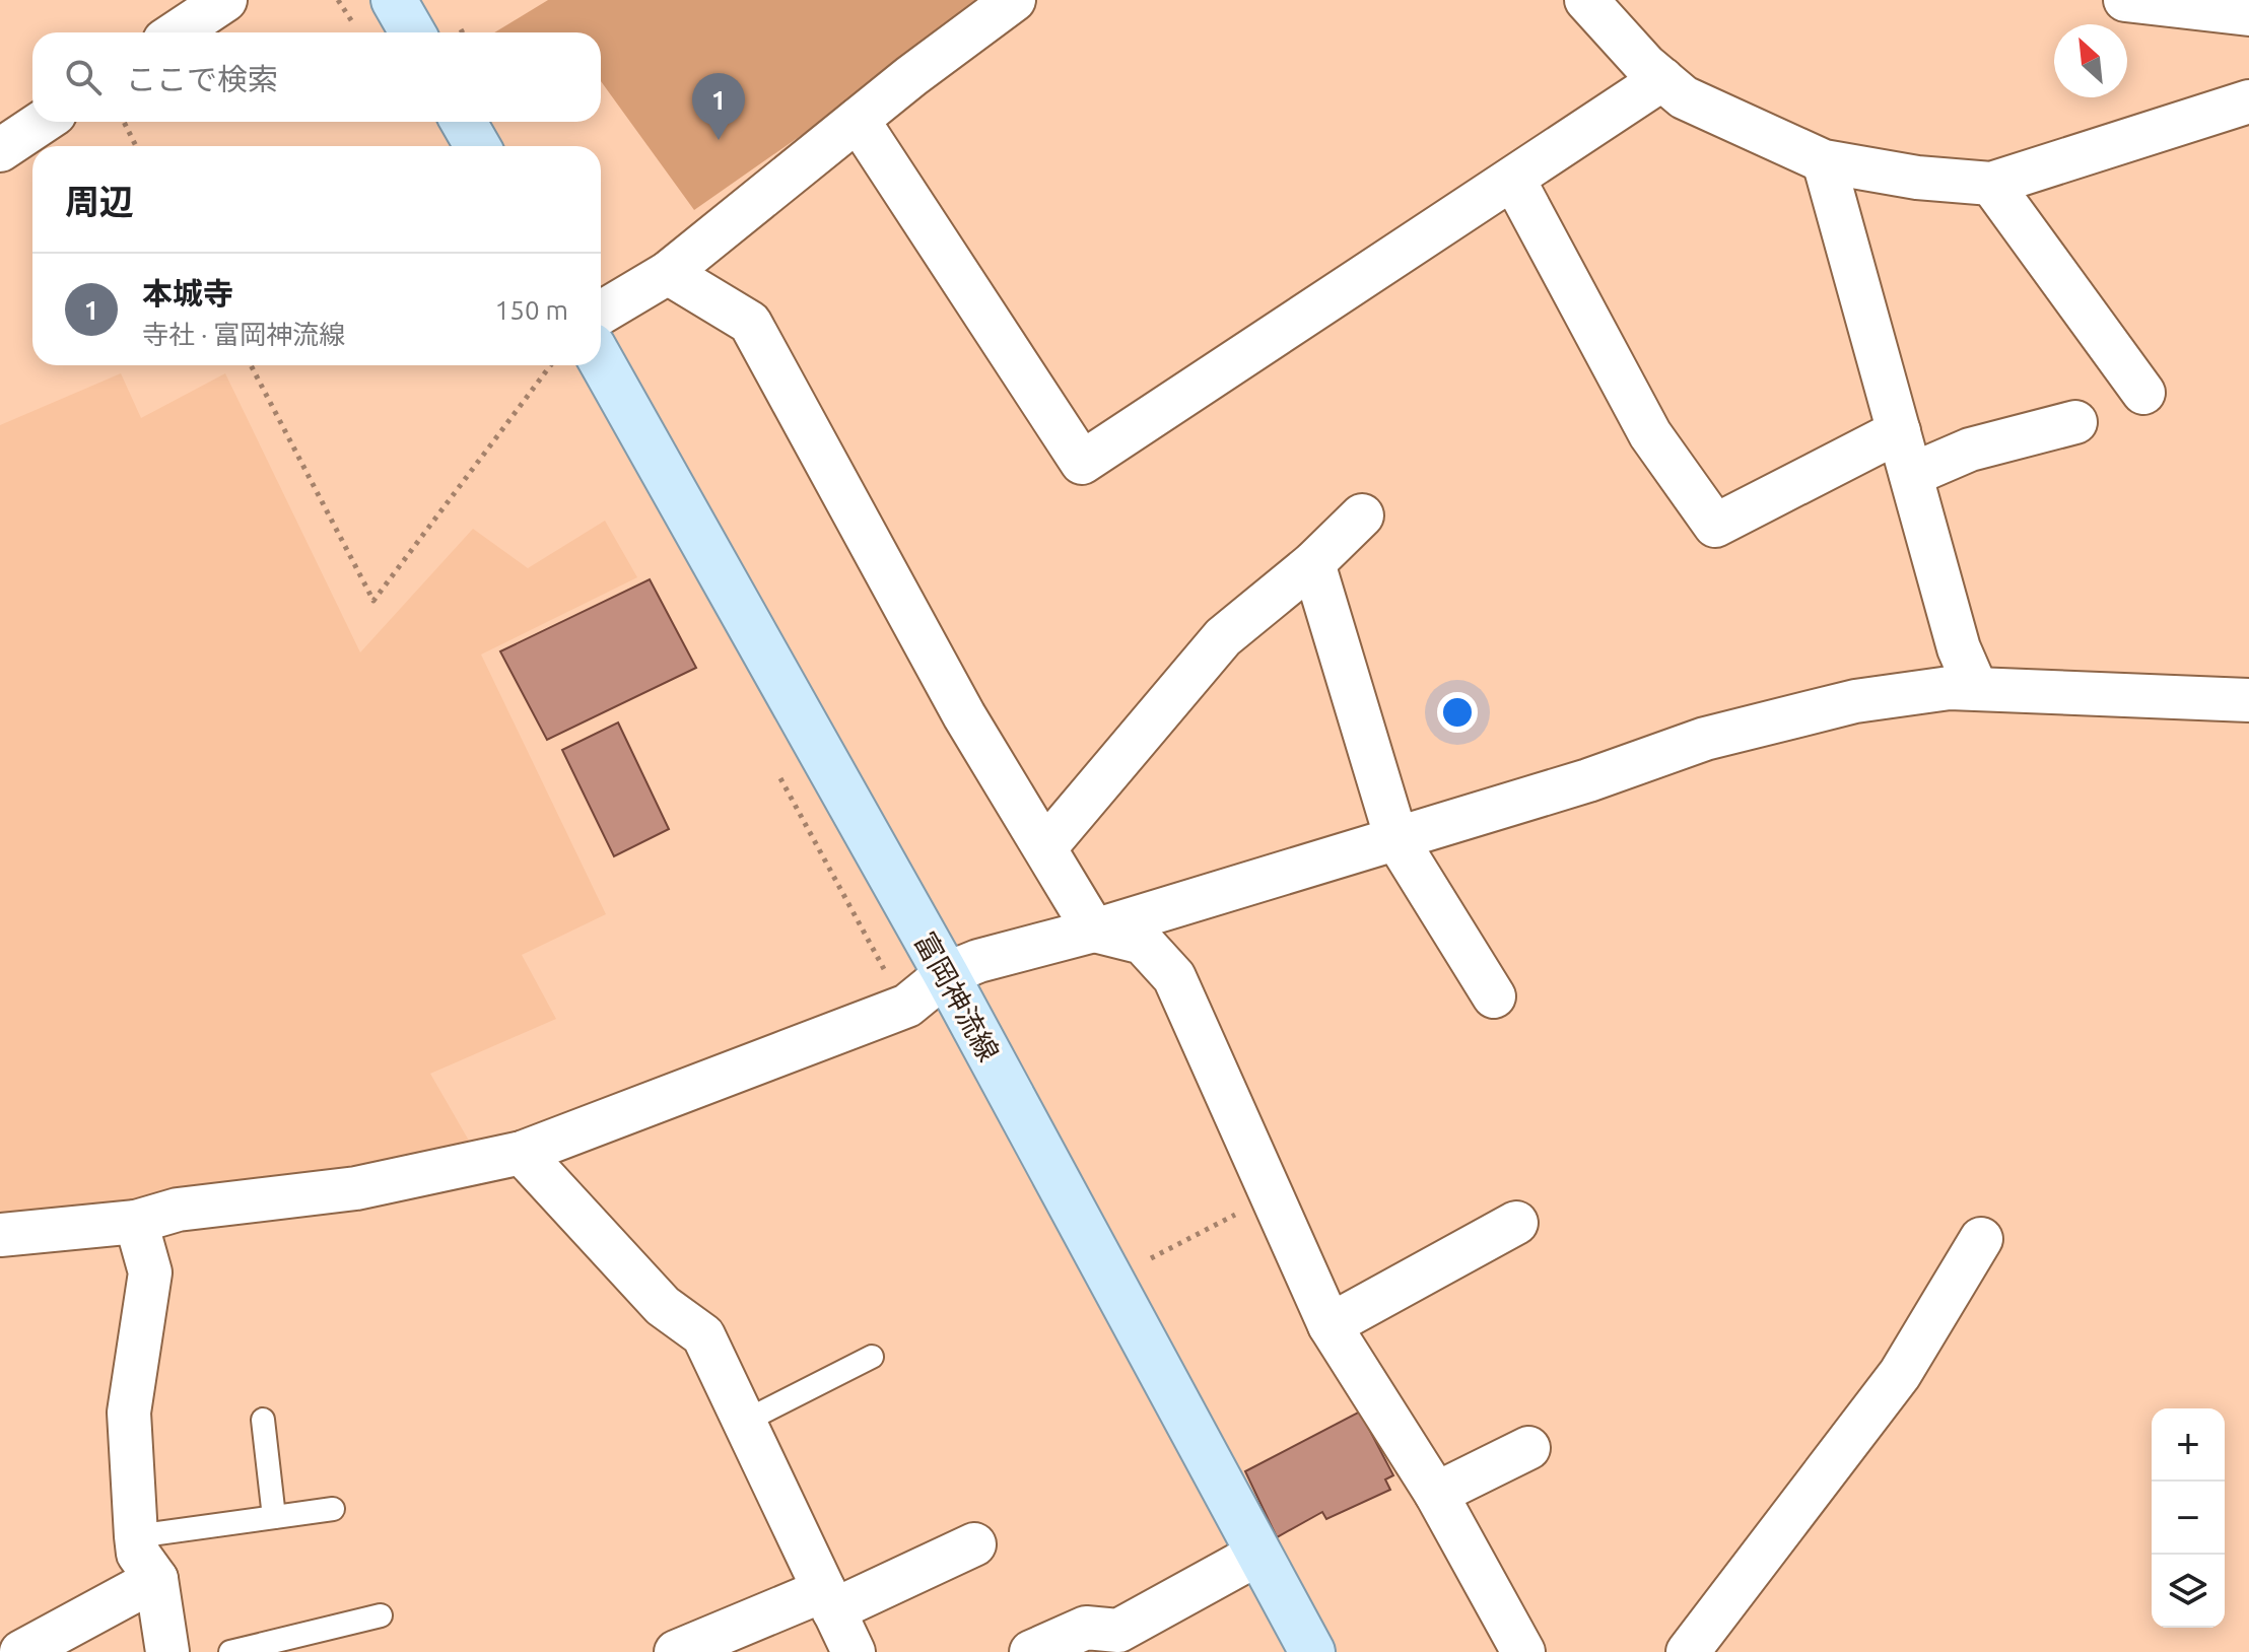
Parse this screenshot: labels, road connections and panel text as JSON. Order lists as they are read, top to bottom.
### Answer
{
  "streets": {
    "main road": ["富岡神流線"]
  },
  "north": "top left",
  "page": {
    "search": "ここで検索",
    "pins": "1",
    "heading": "周辺",
    "list": [
      {
        "mark": "1",
        "name": "本城寺",
        "note": "寺社 · 富岡神流線",
        "value": "150 m"
      }
    ],
    "map_buttons": ["+", "−"]
  }
}
